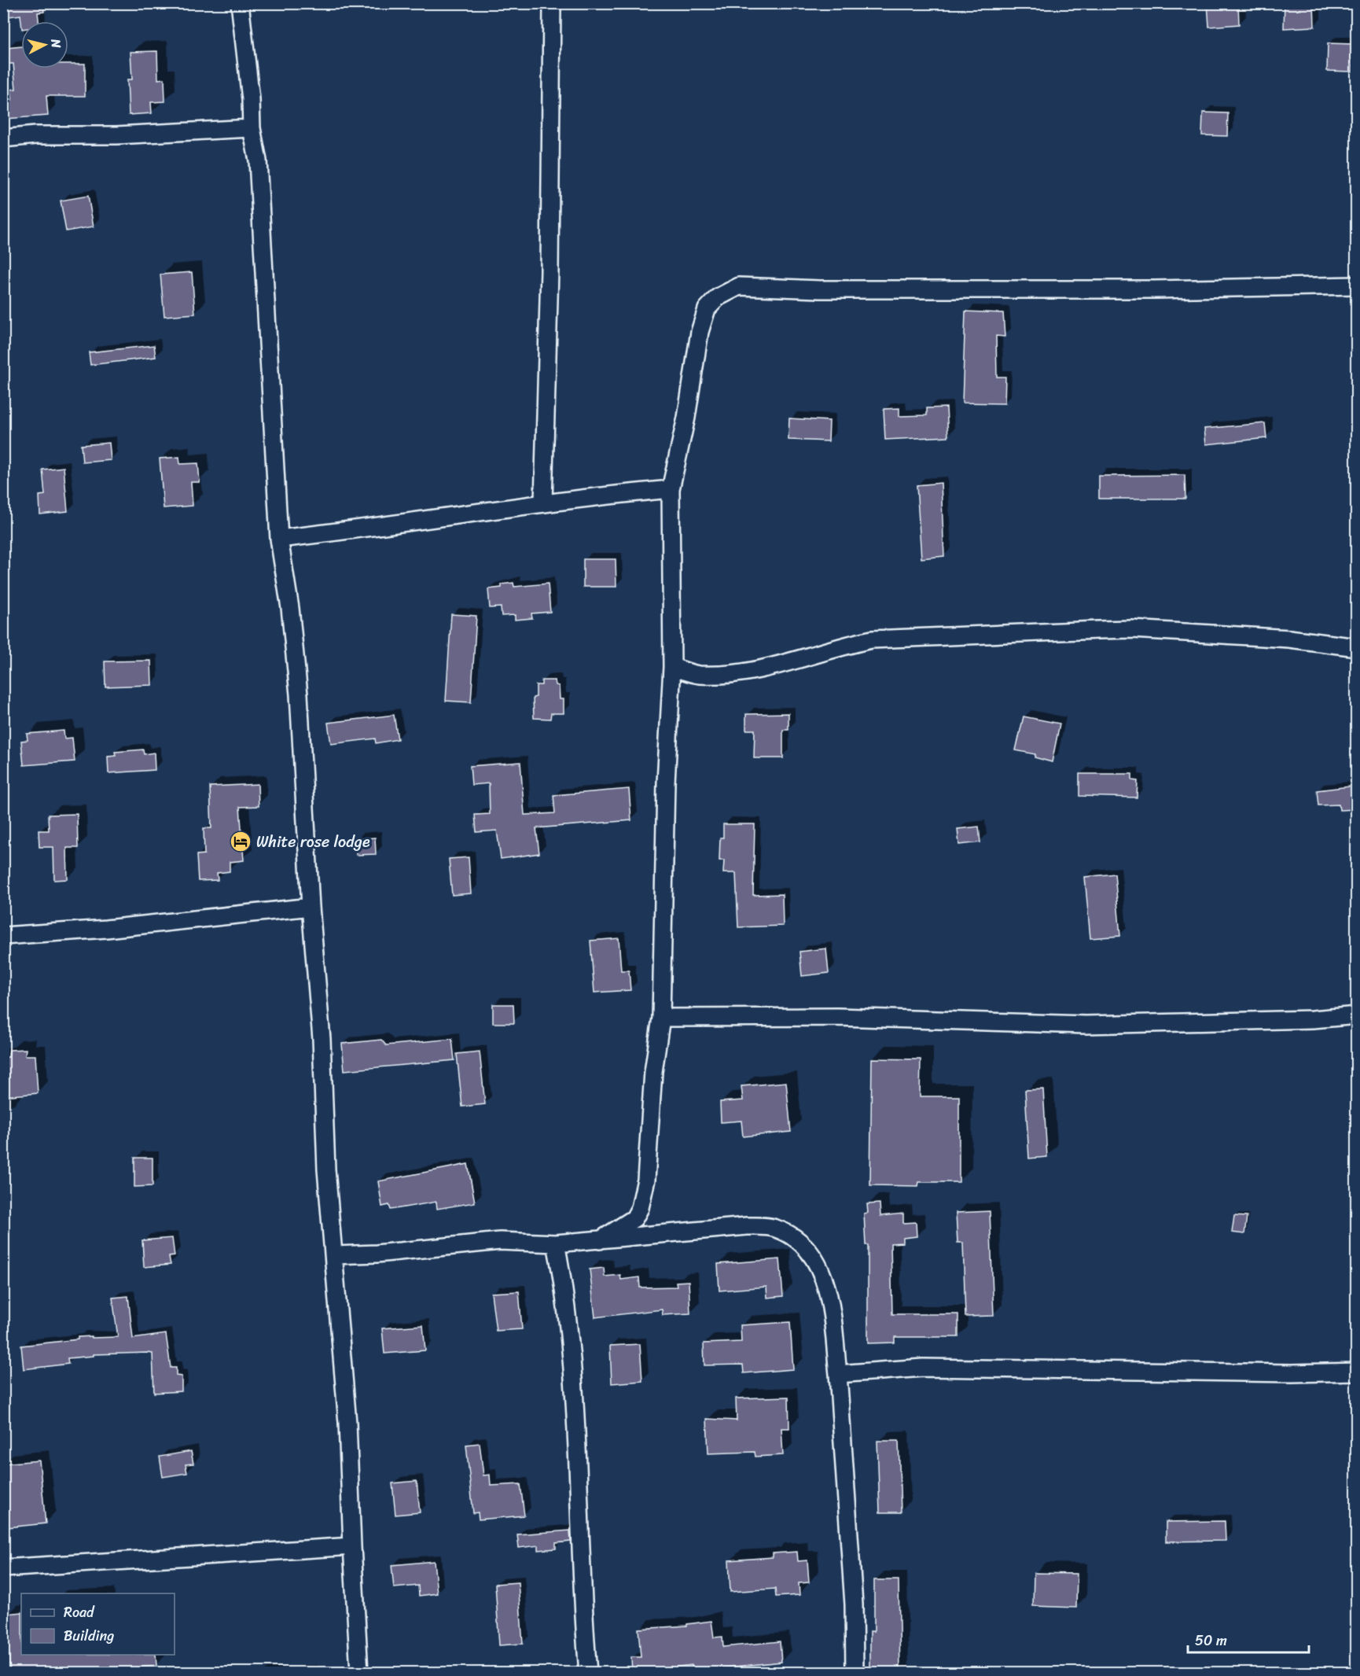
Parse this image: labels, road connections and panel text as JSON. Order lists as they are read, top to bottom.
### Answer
{
  "places": {
    "hotel": ["White rose lodge"]
  },
  "legend": ["Road", "Building"],
  "scale_bar": "50 m",
  "north": "right"
}
